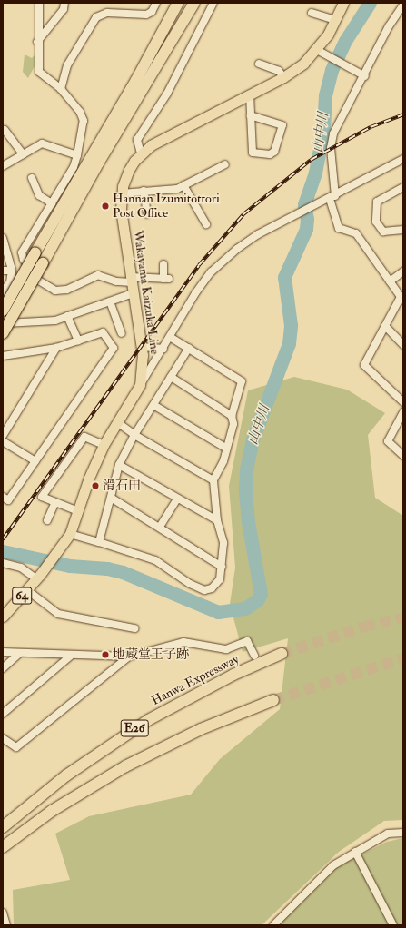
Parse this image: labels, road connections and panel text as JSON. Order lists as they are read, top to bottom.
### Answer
{
  "streets": {
    "highway": ["Hanwa Expressway", "E26"],
    "main road": ["Wakayama Kaizuka Line", "64"]
  },
  "water": ["山中川"],
  "places": ["Hannan Izumitottori Post Office", "滑石田", "地蔵堂王子跡"]
}
